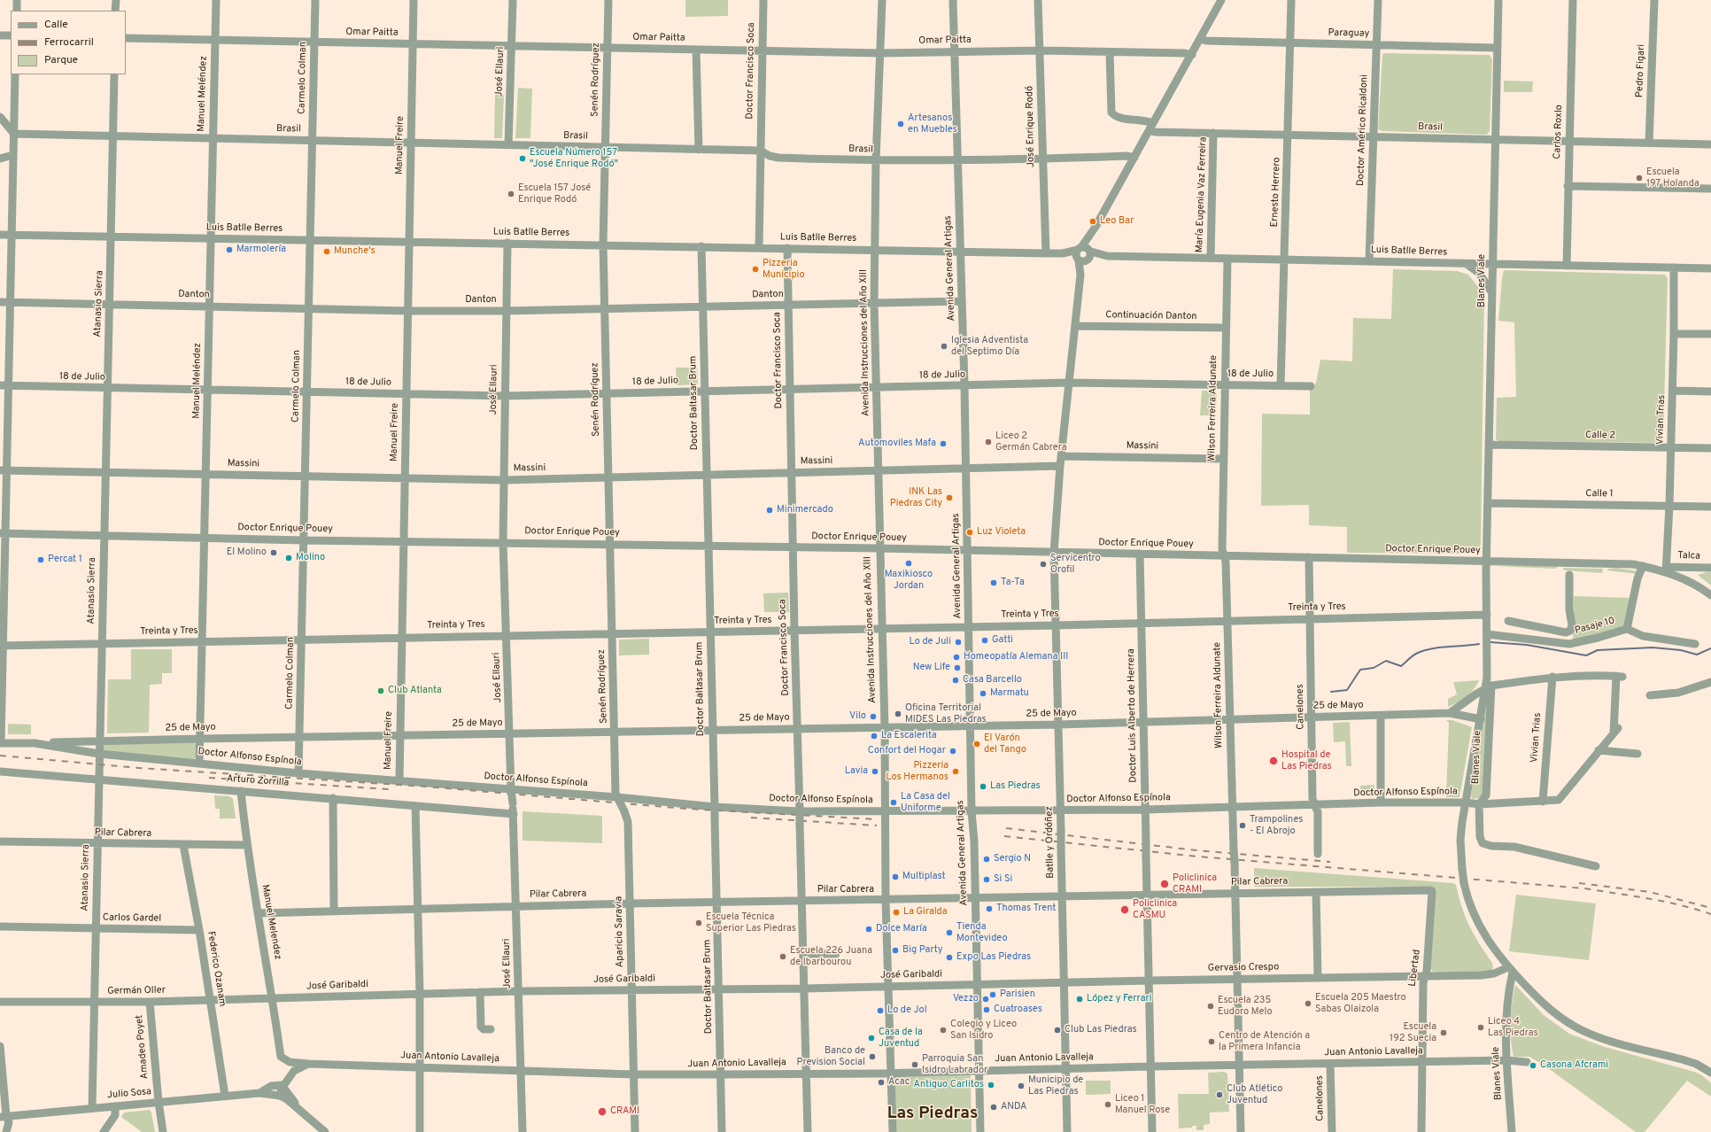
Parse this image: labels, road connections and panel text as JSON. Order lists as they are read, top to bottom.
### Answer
{
  "streets": {
    "street": [
      "Omar Paitta",
      "Paraguay",
      "Doctor Francisco Soca",
      "Pedro Figari",
      "José Ellauri",
      "Carmelo Colman",
      "Senén Rodríguez",
      "Manuel Meléndez",
      "José Enrique Rodó",
      "Brasil",
      "Doctor Américo Ricaldoni",
      "Carlos Roxlo",
      "Manuel Freire",
      "Ernesto Herrero",
      "María Eugenia Vaz Ferreira",
      "Luis Batlle Berres",
      "Avenida General Artigas",
      "Blanes Viale",
      "Danton",
      "Atanasio Sierra",
      "Continuación Danton",
      "Avenida Instrucciones del Año XIII",
      "18 de Julio",
      "Doctor Baltasar Brum",
      "Wilson Ferreira Aldunate",
      "Vivian Trias",
      "Calle 2",
      "Massini",
      "Calle 1",
      "Doctor Enrique Pouey",
      "Talca",
      "Treinta y Tres",
      "Pasaje 10",
      "25 de Mayo",
      "Canelones",
      "Doctor Luis Alberto de Herrera",
      "Doctor Alfonso Espínola",
      "Arturo Zorrilla",
      "Pilar Cabrera",
      "Batlle y Ordóñez",
      "Carlos Gardel",
      "Manuel Melendez",
      "Aparicio Saravia",
      "Gervasio Crespo",
      "Libertad",
      "Federico Ozanam",
      "José Garibaldi",
      "Germán Oller",
      "Amadeo Poyet",
      "Juan Antonio Lavalleja",
      "Julio Sosa"
    ]
  },
  "crossings": [
    ["Omar Paitta", "Doctor Francisco Soca"],
    ["Omar Paitta", "José Ellauri"],
    ["Omar Paitta", "Carmelo Colman"],
    ["Omar Paitta", "Senén Rodríguez"],
    ["Omar Paitta", "Manuel Meléndez"],
    ["Omar Paitta", "José Enrique Rodó"],
    ["Omar Paitta", "Brasil"],
    ["Omar Paitta", "Manuel Freire"],
    ["Omar Paitta", "Avenida General Artigas"],
    ["Omar Paitta", "Avenida Instrucciones del Año XIII"],
    ["Paraguay", "Doctor Américo Ricaldoni"],
    ["Paraguay", "Ernesto Herrero"],
    ["Paraguay", "Blanes Viale"],
    ["Doctor Francisco Soca", "Brasil"],
    ["Doctor Francisco Soca", "Luis Batlle Berres"],
    ["Doctor Francisco Soca", "Danton"],
    ["Doctor Francisco Soca", "18 de Julio"],
    ["Doctor Francisco Soca", "Massini"],
    ["Doctor Francisco Soca", "Doctor Enrique Pouey"],
    ["Doctor Francisco Soca", "Treinta y Tres"],
    ["Doctor Francisco Soca", "25 de Mayo"],
    ["Doctor Francisco Soca", "Doctor Alfonso Espínola"],
    ["Doctor Francisco Soca", "Pilar Cabrera"],
    ["Doctor Francisco Soca", "José Garibaldi"],
    ["Doctor Francisco Soca", "Juan Antonio Lavalleja"],
    ["Pedro Figari", "Brasil"],
    ["José Ellauri", "Brasil"],
    ["José Ellauri", "Luis Batlle Berres"],
    ["José Ellauri", "Danton"],
    ["José Ellauri", "18 de Julio"],
    ["José Ellauri", "Massini"],
    ["José Ellauri", "Doctor Enrique Pouey"],
    ["José Ellauri", "Treinta y Tres"],
    ["José Ellauri", "25 de Mayo"],
    ["José Ellauri", "Doctor Alfonso Espínola"],
    ["José Ellauri", "Arturo Zorrilla"],
    ["José Ellauri", "Pilar Cabrera"],
    ["José Ellauri", "José Garibaldi"],
    ["José Ellauri", "Juan Antonio Lavalleja"],
    ["Carmelo Colman", "Brasil"],
    ["Carmelo Colman", "Luis Batlle Berres"],
    ["Carmelo Colman", "Danton"],
    ["Carmelo Colman", "18 de Julio"],
    ["Carmelo Colman", "Massini"],
    ["Carmelo Colman", "Doctor Enrique Pouey"],
    ["Carmelo Colman", "Treinta y Tres"],
    ["Carmelo Colman", "25 de Mayo"],
    ["Carmelo Colman", "Doctor Alfonso Espínola"],
    ["Senén Rodríguez", "Brasil"],
    ["Senén Rodríguez", "Luis Batlle Berres"],
    ["Senén Rodríguez", "Danton"],
    ["Senén Rodríguez", "18 de Julio"],
    ["Senén Rodríguez", "Massini"],
    ["Senén Rodríguez", "Doctor Enrique Pouey"],
    ["Senén Rodríguez", "Treinta y Tres"],
    ["Senén Rodríguez", "25 de Mayo"],
    ["Senén Rodríguez", "Doctor Alfonso Espínola"],
    ["Senén Rodríguez", "Aparicio Saravia"],
    ["Manuel Meléndez", "Brasil"],
    ["Manuel Meléndez", "Luis Batlle Berres"],
    ["Manuel Meléndez", "Danton"],
    ["Manuel Meléndez", "18 de Julio"],
    ["Manuel Meléndez", "Massini"],
    ["Manuel Meléndez", "Doctor Enrique Pouey"],
    ["Manuel Meléndez", "Treinta y Tres"],
    ["Manuel Meléndez", "25 de Mayo"],
    ["Manuel Meléndez", "Doctor Alfonso Espínola"],
    ["José Enrique Rodó", "Brasil"],
    ["José Enrique Rodó", "Luis Batlle Berres"],
    ["Brasil", "Doctor Américo Ricaldoni"],
    ["Brasil", "Carlos Roxlo"],
    ["Brasil", "Manuel Freire"],
    ["Brasil", "Ernesto Herrero"],
    ["Brasil", "María Eugenia Vaz Ferreira"],
    ["Brasil", "Avenida General Artigas"],
    ["Brasil", "Blanes Viale"],
    ["Brasil", "Atanasio Sierra"],
    ["Brasil", "Avenida Instrucciones del Año XIII"],
    ["Doctor Américo Ricaldoni", "Luis Batlle Berres"],
    ["Carlos Roxlo", "Luis Batlle Berres"],
    ["Manuel Freire", "Luis Batlle Berres"],
    ["Manuel Freire", "Danton"],
    ["Manuel Freire", "18 de Julio"],
    ["Manuel Freire", "Massini"],
    ["Manuel Freire", "Doctor Enrique Pouey"],
    ["Manuel Freire", "Treinta y Tres"],
    ["Manuel Freire", "25 de Mayo"],
    ["Manuel Freire", "Doctor Alfonso Espínola"],
    ["Ernesto Herrero", "Luis Batlle Berres"],
    ["Ernesto Herrero", "18 de Julio"],
    ["María Eugenia Vaz Ferreira", "Luis Batlle Berres"],
    ["Luis Batlle Berres", "Avenida General Artigas"],
    ["Luis Batlle Berres", "Blanes Viale"],
    ["Luis Batlle Berres", "Atanasio Sierra"],
    ["Luis Batlle Berres", "Avenida Instrucciones del Año XIII"],
    ["Luis Batlle Berres", "Doctor Baltasar Brum"],
    ["Luis Batlle Berres", "Wilson Ferreira Aldunate"],
    ["Luis Batlle Berres", "Vivian Trias"],
    ["Luis Batlle Berres", "Batlle y Ordóñez"],
    ["Avenida General Artigas", "Danton"],
    ["Avenida General Artigas", "18 de Julio"],
    ["Avenida General Artigas", "Massini"],
    ["Avenida General Artigas", "Doctor Enrique Pouey"],
    ["Avenida General Artigas", "Treinta y Tres"],
    ["Avenida General Artigas", "25 de Mayo"],
    ["Avenida General Artigas", "Doctor Alfonso Espínola"],
    ["Avenida General Artigas", "Pilar Cabrera"],
    ["Avenida General Artigas", "Gervasio Crespo"],
    ["Avenida General Artigas", "José Garibaldi"],
    ["Avenida General Artigas", "Juan Antonio Lavalleja"],
    ["Blanes Viale", "Calle 2"],
    ["Blanes Viale", "Calle 1"],
    ["Blanes Viale", "Doctor Enrique Pouey"],
    ["Blanes Viale", "Treinta y Tres"],
    ["Blanes Viale", "Pasaje 10"],
    ["Blanes Viale", "Doctor Alfonso Espínola"],
    ["Blanes Viale", "Gervasio Crespo"],
    ["Blanes Viale", "Juan Antonio Lavalleja"],
    ["Danton", "Atanasio Sierra"],
    ["Danton", "Avenida Instrucciones del Año XIII"],
    ["Danton", "Doctor Baltasar Brum"],
    ["Atanasio Sierra", "18 de Julio"],
    ["Atanasio Sierra", "Massini"],
    ["Atanasio Sierra", "Doctor Enrique Pouey"],
    ["Atanasio Sierra", "Treinta y Tres"],
    ["Atanasio Sierra", "25 de Mayo"],
    ["Atanasio Sierra", "Doctor Alfonso Espínola"],
    ["Atanasio Sierra", "Arturo Zorrilla"],
    ["Atanasio Sierra", "Pilar Cabrera"],
    ["Atanasio Sierra", "Carlos Gardel"],
    ["Atanasio Sierra", "Germán Oller"],
    ["Atanasio Sierra", "Julio Sosa"],
    ["Continuación Danton", "Wilson Ferreira Aldunate"],
    ["Continuación Danton", "Batlle y Ordóñez"],
    ["Avenida Instrucciones del Año XIII", "18 de Julio"],
    ["Avenida Instrucciones del Año XIII", "Massini"],
    ["Avenida Instrucciones del Año XIII", "Doctor Enrique Pouey"],
    ["Avenida Instrucciones del Año XIII", "Treinta y Tres"],
    ["Avenida Instrucciones del Año XIII", "25 de Mayo"],
    ["Avenida Instrucciones del Año XIII", "Doctor Alfonso Espínola"],
    ["Avenida Instrucciones del Año XIII", "Pilar Cabrera"],
    ["Avenida Instrucciones del Año XIII", "José Garibaldi"],
    ["Avenida Instrucciones del Año XIII", "Juan Antonio Lavalleja"],
    ["18 de Julio", "Doctor Baltasar Brum"],
    ["18 de Julio", "Wilson Ferreira Aldunate"],
    ["18 de Julio", "Batlle y Ordóñez"],
    ["Doctor Baltasar Brum", "Massini"],
    ["Doctor Baltasar Brum", "Doctor Enrique Pouey"],
    ["Doctor Baltasar Brum", "Treinta y Tres"],
    ["Doctor Baltasar Brum", "25 de Mayo"],
    ["Doctor Baltasar Brum", "Doctor Alfonso Espínola"],
    ["Doctor Baltasar Brum", "Pilar Cabrera"],
    ["Doctor Baltasar Brum", "José Garibaldi"],
    ["Doctor Baltasar Brum", "Juan Antonio Lavalleja"],
    ["Wilson Ferreira Aldunate", "Massini"],
    ["Wilson Ferreira Aldunate", "Doctor Enrique Pouey"],
    ["Wilson Ferreira Aldunate", "Treinta y Tres"],
    ["Wilson Ferreira Aldunate", "25 de Mayo"],
    ["Wilson Ferreira Aldunate", "Doctor Alfonso Espínola"],
    ["Wilson Ferreira Aldunate", "Pilar Cabrera"],
    ["Wilson Ferreira Aldunate", "Gervasio Crespo"],
    ["Wilson Ferreira Aldunate", "Juan Antonio Lavalleja"],
    ["Vivian Trias", "Calle 2"],
    ["Vivian Trias", "Calle 1"],
    ["Vivian Trias", "Doctor Enrique Pouey"],
    ["Vivian Trias", "Talca"],
    ["Vivian Trias", "Doctor Alfonso Espínola"],
    ["Massini", "Batlle y Ordóñez"],
    ["Doctor Enrique Pouey", "Talca"],
    ["Doctor Enrique Pouey", "Canelones"],
    ["Doctor Enrique Pouey", "Doctor Luis Alberto de Herrera"],
    ["Doctor Enrique Pouey", "Batlle y Ordóñez"],
    ["Treinta y Tres", "Canelones"],
    ["Treinta y Tres", "Doctor Luis Alberto de Herrera"],
    ["Treinta y Tres", "Batlle y Ordóñez"],
    ["25 de Mayo", "Canelones"],
    ["25 de Mayo", "Doctor Luis Alberto de Herrera"],
    ["25 de Mayo", "Doctor Alfonso Espínola"],
    ["25 de Mayo", "Batlle y Ordóñez"],
    ["Canelones", "Doctor Alfonso Espínola"],
    ["Canelones", "Juan Antonio Lavalleja"],
    ["Doctor Luis Alberto de Herrera", "Doctor Alfonso Espínola"],
    ["Doctor Luis Alberto de Herrera", "Pilar Cabrera"],
    ["Doctor Luis Alberto de Herrera", "Gervasio Crespo"],
    ["Doctor Luis Alberto de Herrera", "Juan Antonio Lavalleja"],
    ["Doctor Alfonso Espínola", "Batlle y Ordóñez"],
    ["Doctor Alfonso Espínola", "Aparicio Saravia"],
    ["Arturo Zorrilla", "Manuel Melendez"],
    ["Pilar Cabrera", "Batlle y Ordóñez"],
    ["Pilar Cabrera", "Manuel Melendez"],
    ["Pilar Cabrera", "Aparicio Saravia"],
    ["Pilar Cabrera", "Libertad"],
    ["Pilar Cabrera", "Federico Ozanam"],
    ["Batlle y Ordóñez", "Gervasio Crespo"],
    ["Batlle y Ordóñez", "Juan Antonio Lavalleja"],
    ["Carlos Gardel", "Federico Ozanam"],
    ["Manuel Melendez", "José Garibaldi"],
    ["Manuel Melendez", "Germán Oller"],
    ["Manuel Melendez", "Juan Antonio Lavalleja"],
    ["Aparicio Saravia", "José Garibaldi"],
    ["Aparicio Saravia", "Juan Antonio Lavalleja"],
    ["Gervasio Crespo", "Libertad"],
    ["Gervasio Crespo", "José Garibaldi"],
    ["Libertad", "Juan Antonio Lavalleja"],
    ["Federico Ozanam", "Germán Oller"],
    ["Federico Ozanam", "Julio Sosa"],
    ["José Garibaldi", "Germán Oller"],
    ["Germán Oller", "Amadeo Poyet"],
    ["Amadeo Poyet", "Julio Sosa"]
  ],
  "districts": ["Las Piedras"],
  "places": [
    "Artesanos en Muebles",
    "Escuela Número 157 \"José Enrique Rodó\"",
    "Escuela 197 Holanda",
    "Escuela 157 José Enrique Rodó",
    "Leo Bar",
    "Marmolería",
    "Munche's",
    "Pizzeria Municipio",
    "Iglesia Adventista del Septimo Día",
    "Liceo 2 Germán Cabrera",
    "Automoviles Mafa",
    "INK Las Piedras City",
    "Minimercado",
    "Luz Violeta",
    "El Molino",
    "Molino",
    "Percat 1",
    "Maxikiosco Jordan",
    "Servicentro Orofil",
    "Ta-Ta",
    "Gatti",
    "Lo de Juli",
    "Homeopatía Alemana III",
    "New Life",
    "Casa Barcello",
    "Club Atlanta",
    "Marmatu",
    "Oficina Territorial MIDES Las Piedras",
    "Vilo",
    "La Escalerita",
    "El Varón del Tango",
    "Confort del Hogar",
    "Hospital de Las Piedras",
    "Lavia",
    "Pizzeria Los Hermanos",
    "Las Piedras",
    "La Casa del Uniforme",
    "Trampolines - El Abrojo",
    "Sergio N",
    "Multiplast",
    "Si Si",
    "Policlinica CRAMI",
    "Thomas Trent",
    "Policlinica CASMU",
    "La Giralda",
    "Escuela Técnica Superior Las Piedras",
    "Dolce María",
    "Tienda Montevideo",
    "Big Party",
    "Escuela 226 Juana de Ibarbourou",
    "Expo Las Piedras",
    "Parisien",
    "Vezzo",
    "López y Ferrari",
    "Escuela 205 Maestro Sabas Olaizola",
    "Escuela 235 Eudoro Melo",
    "Cuatroases",
    "Lo de Jol",
    "Liceo 4 Las Piedras",
    "Colegio y Liceo San Isidro",
    "Club Las Piedras",
    "Escuela 192 Suecia",
    "Casa de la Juventud",
    "Centro de Atención a la Primera Infancia",
    "Banco de Prevision Social",
    "Parroquia San Isidro Labrador",
    "Casona Afcrami",
    "Acac",
    "Antiguo Carlitos",
    "Municipio de Las Piedras",
    "Club Atlético Juventud",
    "Liceo 1 Manuel Rose",
    "ANDA",
    "CRAMI"
  ],
  "legend": ["Calle", "Ferrocarril", "Parque"]
}
